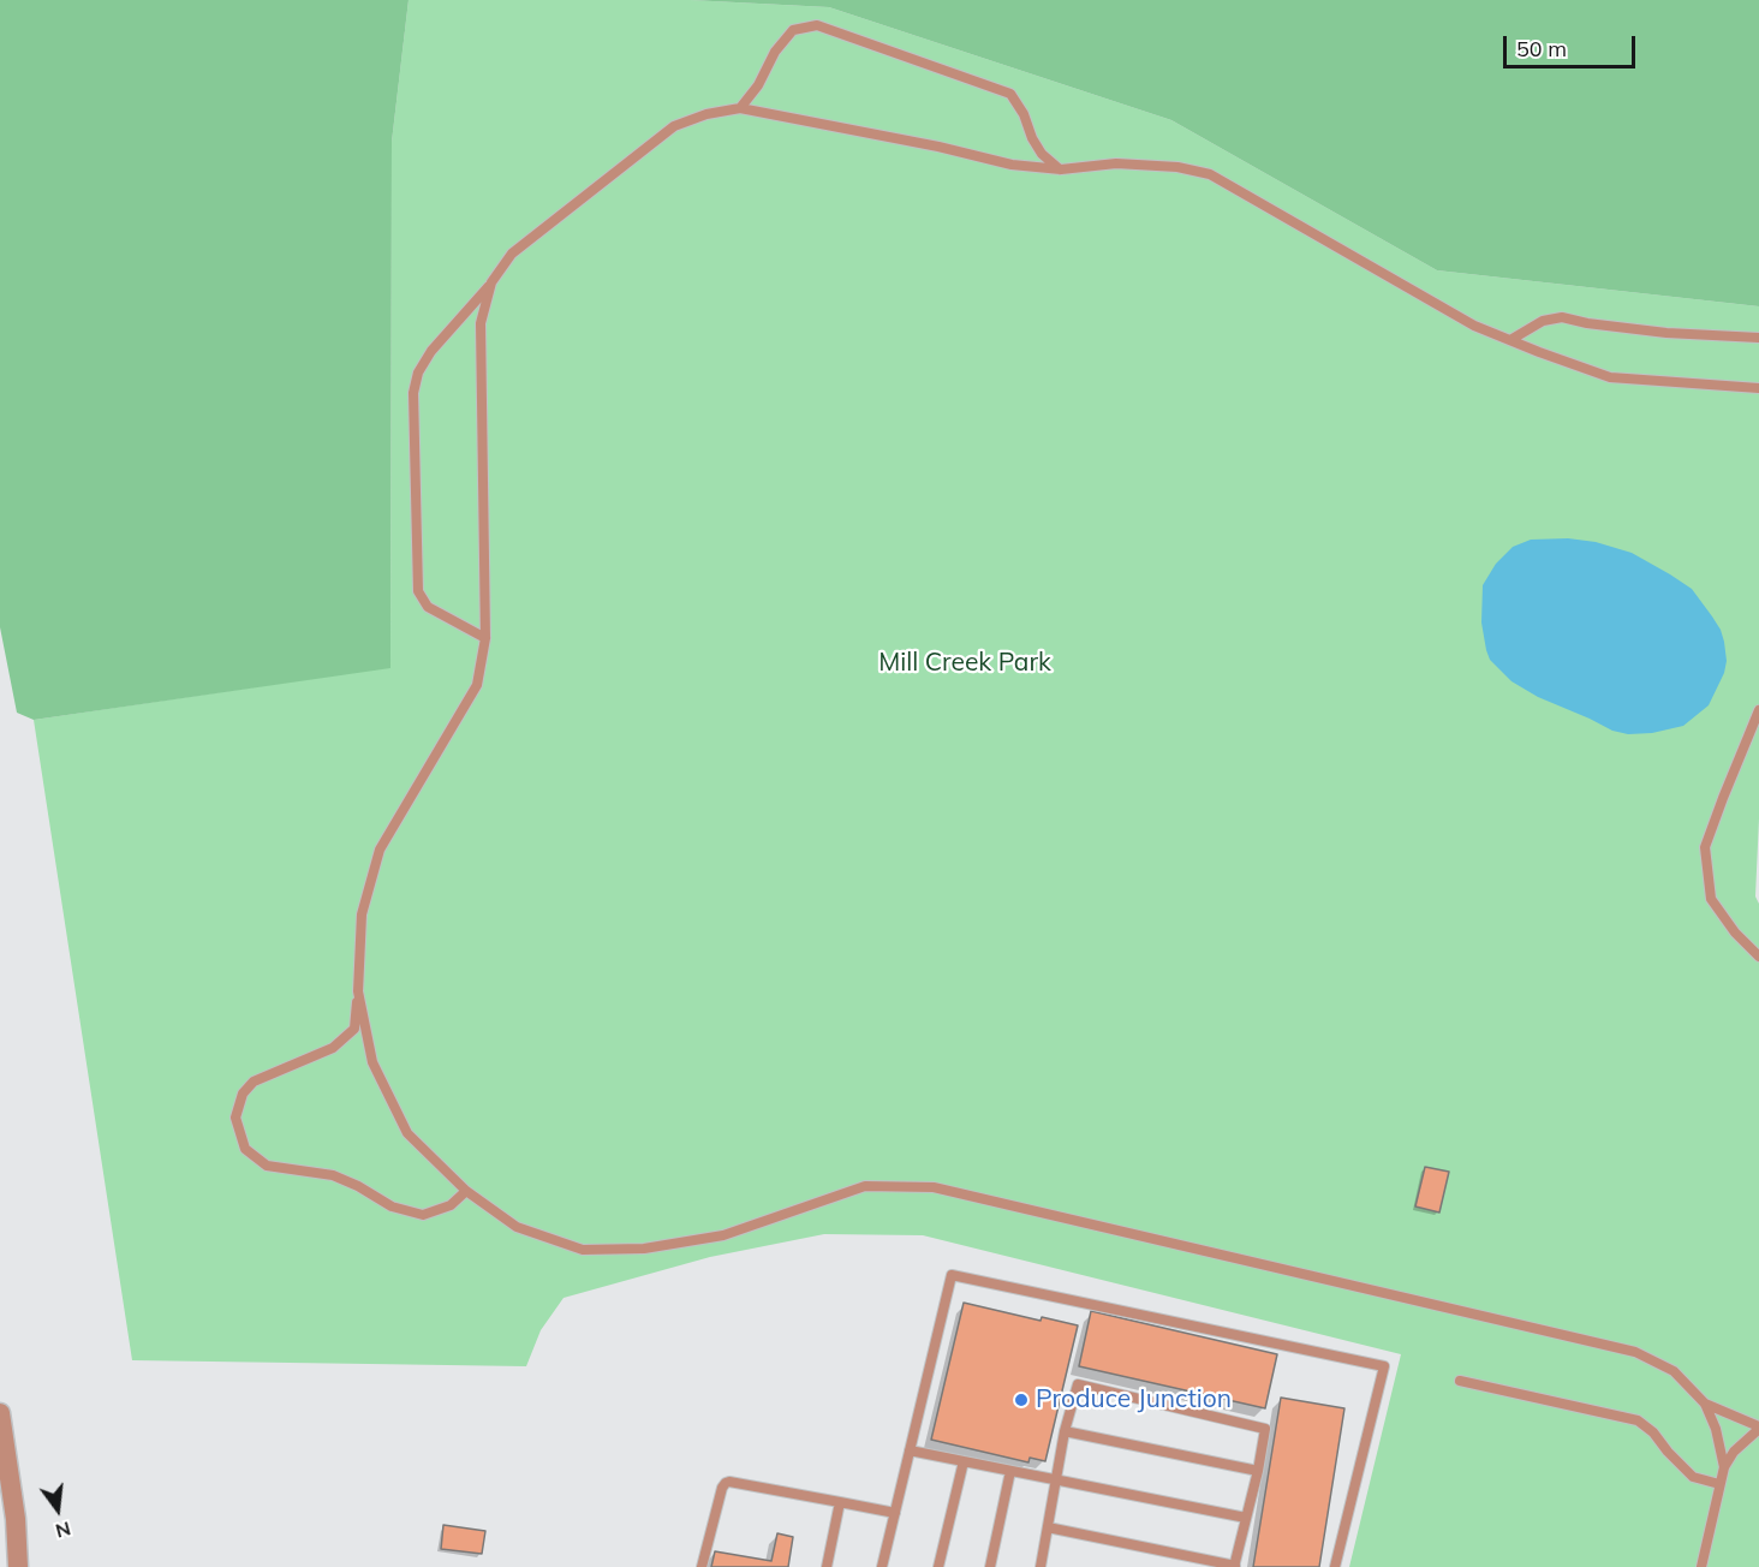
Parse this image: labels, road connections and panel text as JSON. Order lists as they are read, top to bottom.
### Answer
{
  "parks": ["Mill Creek Park"],
  "places": ["Produce Junction"],
  "scale_bar": "50 m",
  "north": "bottom"
}
